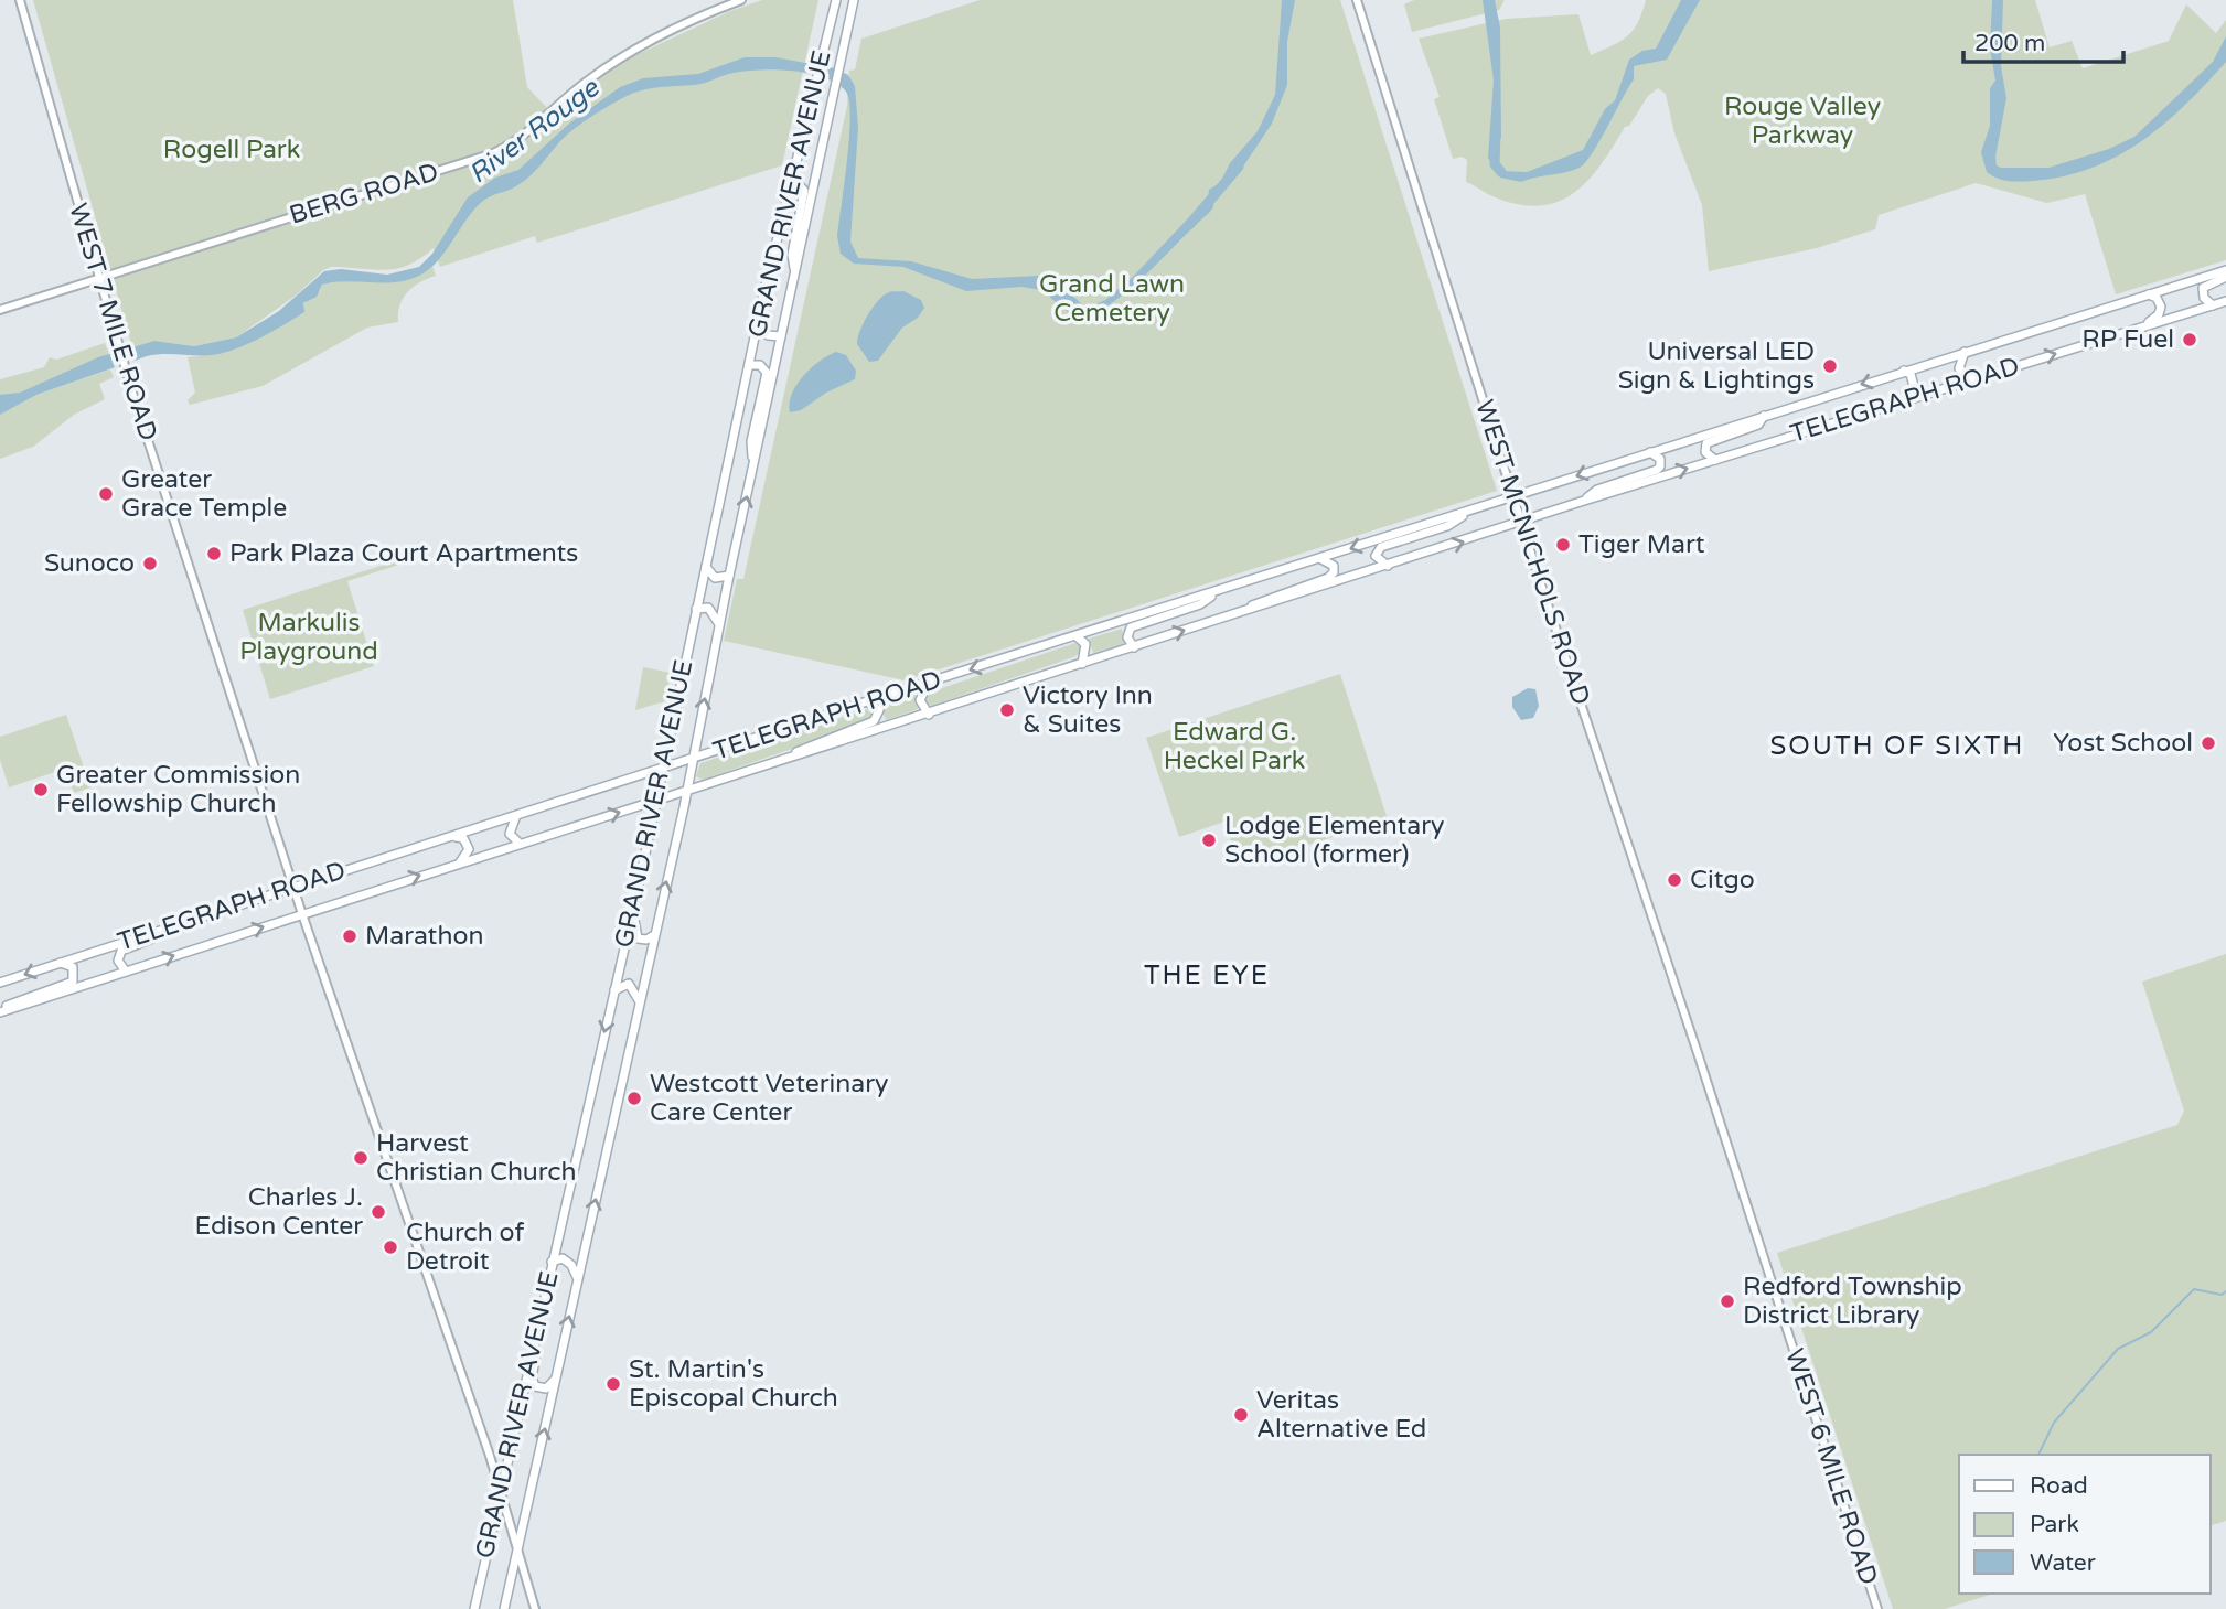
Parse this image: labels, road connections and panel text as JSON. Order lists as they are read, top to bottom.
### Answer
{
  "streets": {
    "main road": [
      "BERG ROAD",
      "GRAND RIVER AVENUE",
      "WEST 7 MILE ROAD",
      "TELEGRAPH ROAD",
      "WEST MCNICHOLS ROAD",
      "WEST 6 MILE ROAD"
    ]
  },
  "crossings": [
    ["BERG ROAD", "WEST 7 MILE ROAD"],
    ["GRAND RIVER AVENUE", "WEST 7 MILE ROAD"],
    ["GRAND RIVER AVENUE", "TELEGRAPH ROAD"],
    ["WEST 7 MILE ROAD", "TELEGRAPH ROAD"],
    ["TELEGRAPH ROAD", "WEST MCNICHOLS ROAD"],
    ["WEST MCNICHOLS ROAD", "WEST 6 MILE ROAD"]
  ],
  "districts": ["SOUTH OF SIXTH", "THE EYE"],
  "water": ["River Rouge"],
  "parks": [
    "Rouge Valley Parkway",
    "Rogell Park",
    "Grand Lawn Cemetery",
    "Markulis Playground",
    "Edward G. Heckel Park"
  ],
  "places": [
    "RP Fuel",
    "Universal LED Sign & Lightings",
    "Greater Grace Temple",
    "Tiger Mart",
    "Park Plaza Court Apartments",
    "Sunoco",
    "Victory Inn & Suites",
    "Yost School",
    "Greater Commission Fellowship Church",
    "Lodge Elementary School (former)",
    "Citgo",
    "Marathon",
    "Westcott Veterinary Care Center",
    "Harvest Christian Church",
    "Charles J. Edison Center",
    "Church of Detroit",
    "Redford Township District Library",
    "St. Martin's Episcopal Church",
    "Veritas Alternative Ed"
  ],
  "legend": ["Road", "Park", "Water"],
  "scale_bar": "200 m"
}
